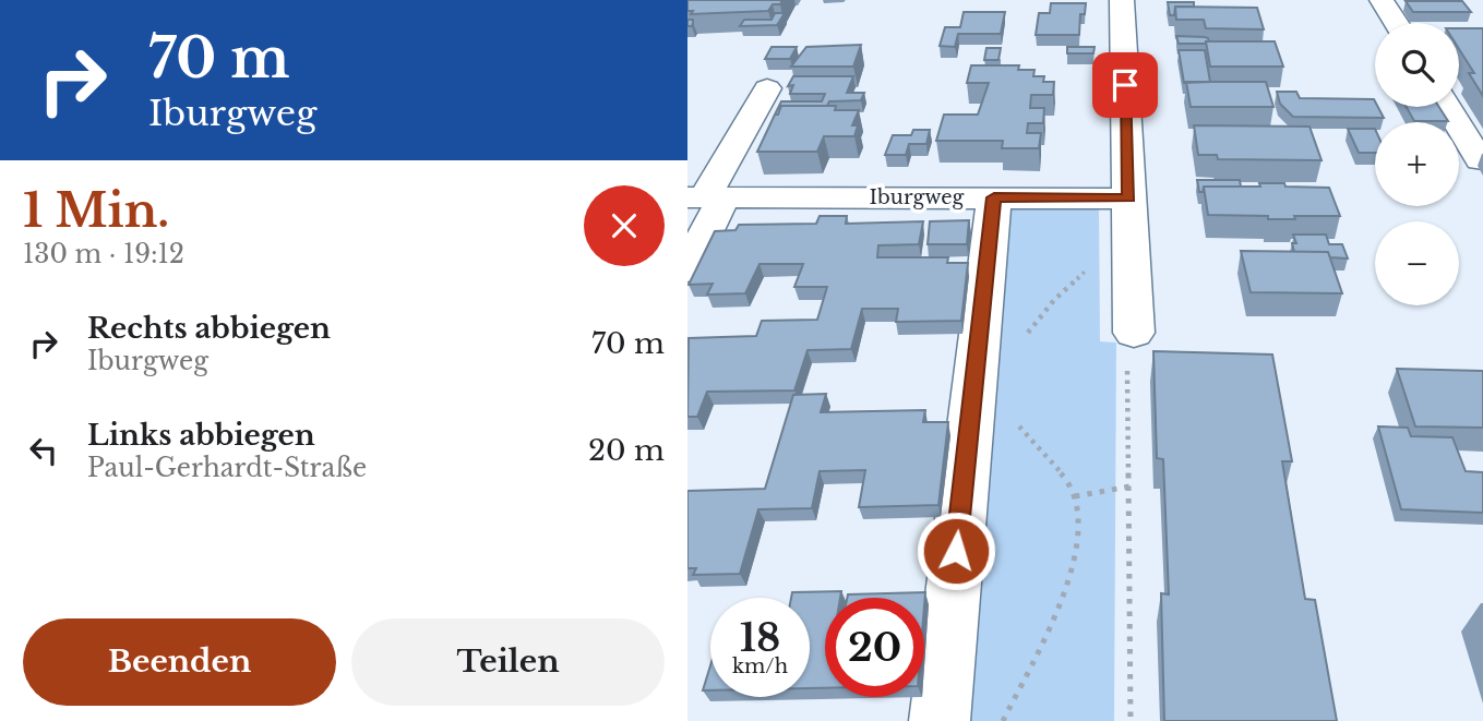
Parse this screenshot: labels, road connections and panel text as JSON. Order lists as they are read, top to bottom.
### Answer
{
  "streets": {
    "street": ["Iburgweg"]
  },
  "page": {
    "turn": ["70 m", "Iburgweg"],
    "map_buttons": ["+", "−"],
    "heading": ["1 Min.", "130 m · 19:12"],
    "list": [
      {
        "name": "Rechts abbiegen",
        "note": "Iburgweg",
        "value": "70 m"
      },
      {
        "name": "Links abbiegen",
        "note": "Paul-Gerhardt-Straße",
        "value": "20 m"
      }
    ],
    "speed": "18 km/h",
    "limit": "20",
    "buttons": ["Beenden", "Teilen"]
  }
}
